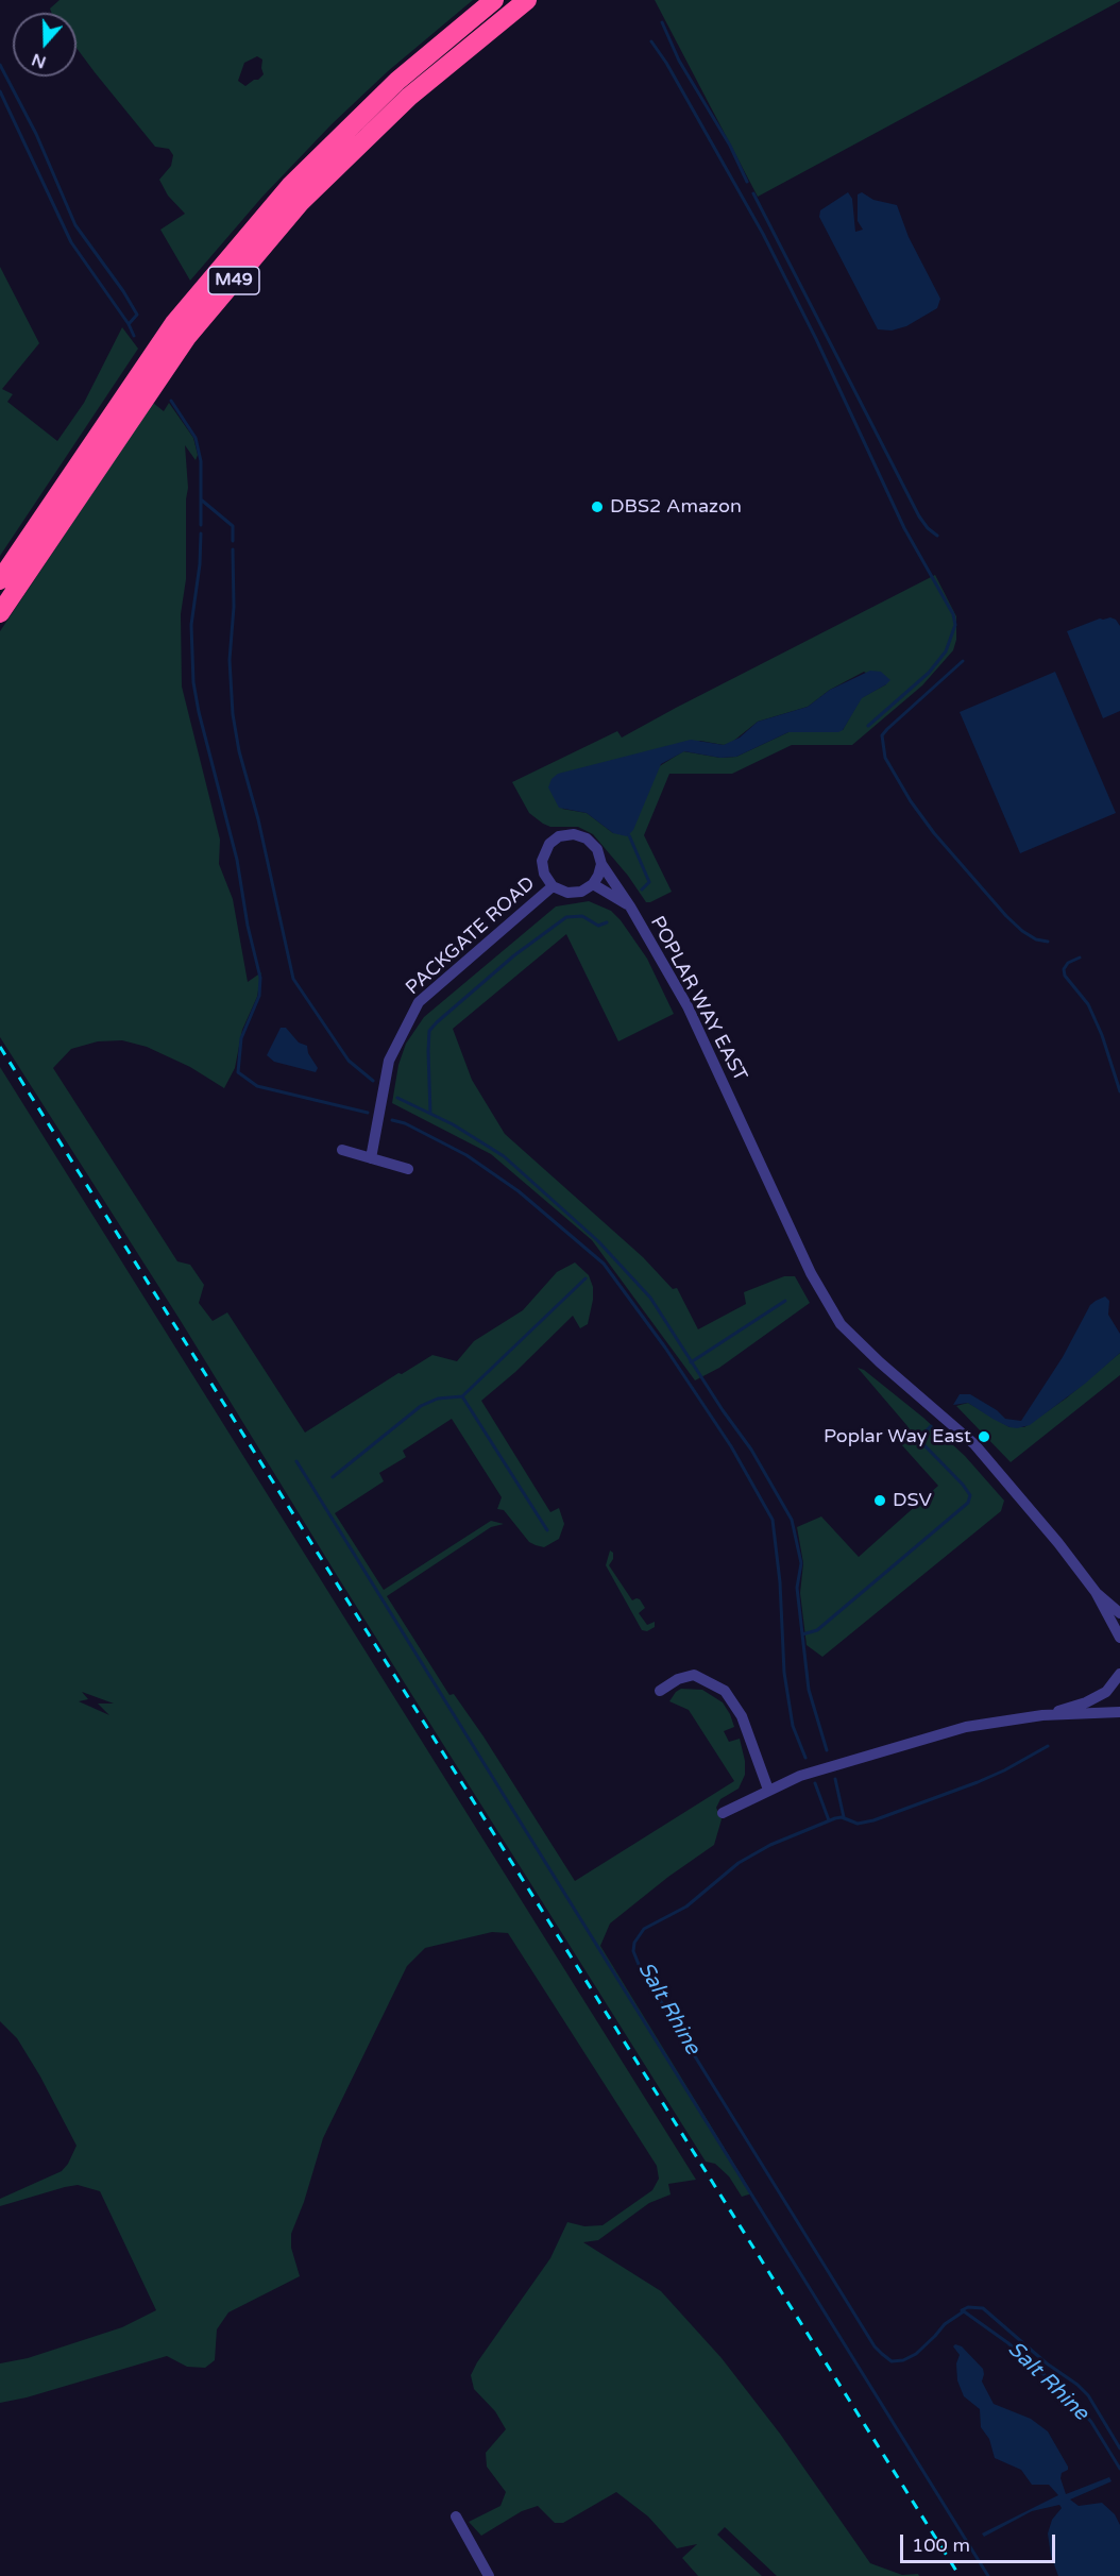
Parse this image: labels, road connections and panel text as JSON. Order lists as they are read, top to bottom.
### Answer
{
  "streets": {
    "highway": ["M49"],
    "street": ["PACKGATE ROAD", "POPLAR WAY EAST"]
  },
  "crossings": [
    ["PACKGATE ROAD", "POPLAR WAY EAST"]
  ],
  "water": ["Salt Rhine"],
  "places": ["DBS2 Amazon", "Poplar Way East", "DSV"],
  "scale_bar": "100 m",
  "north": "bottom"
}
